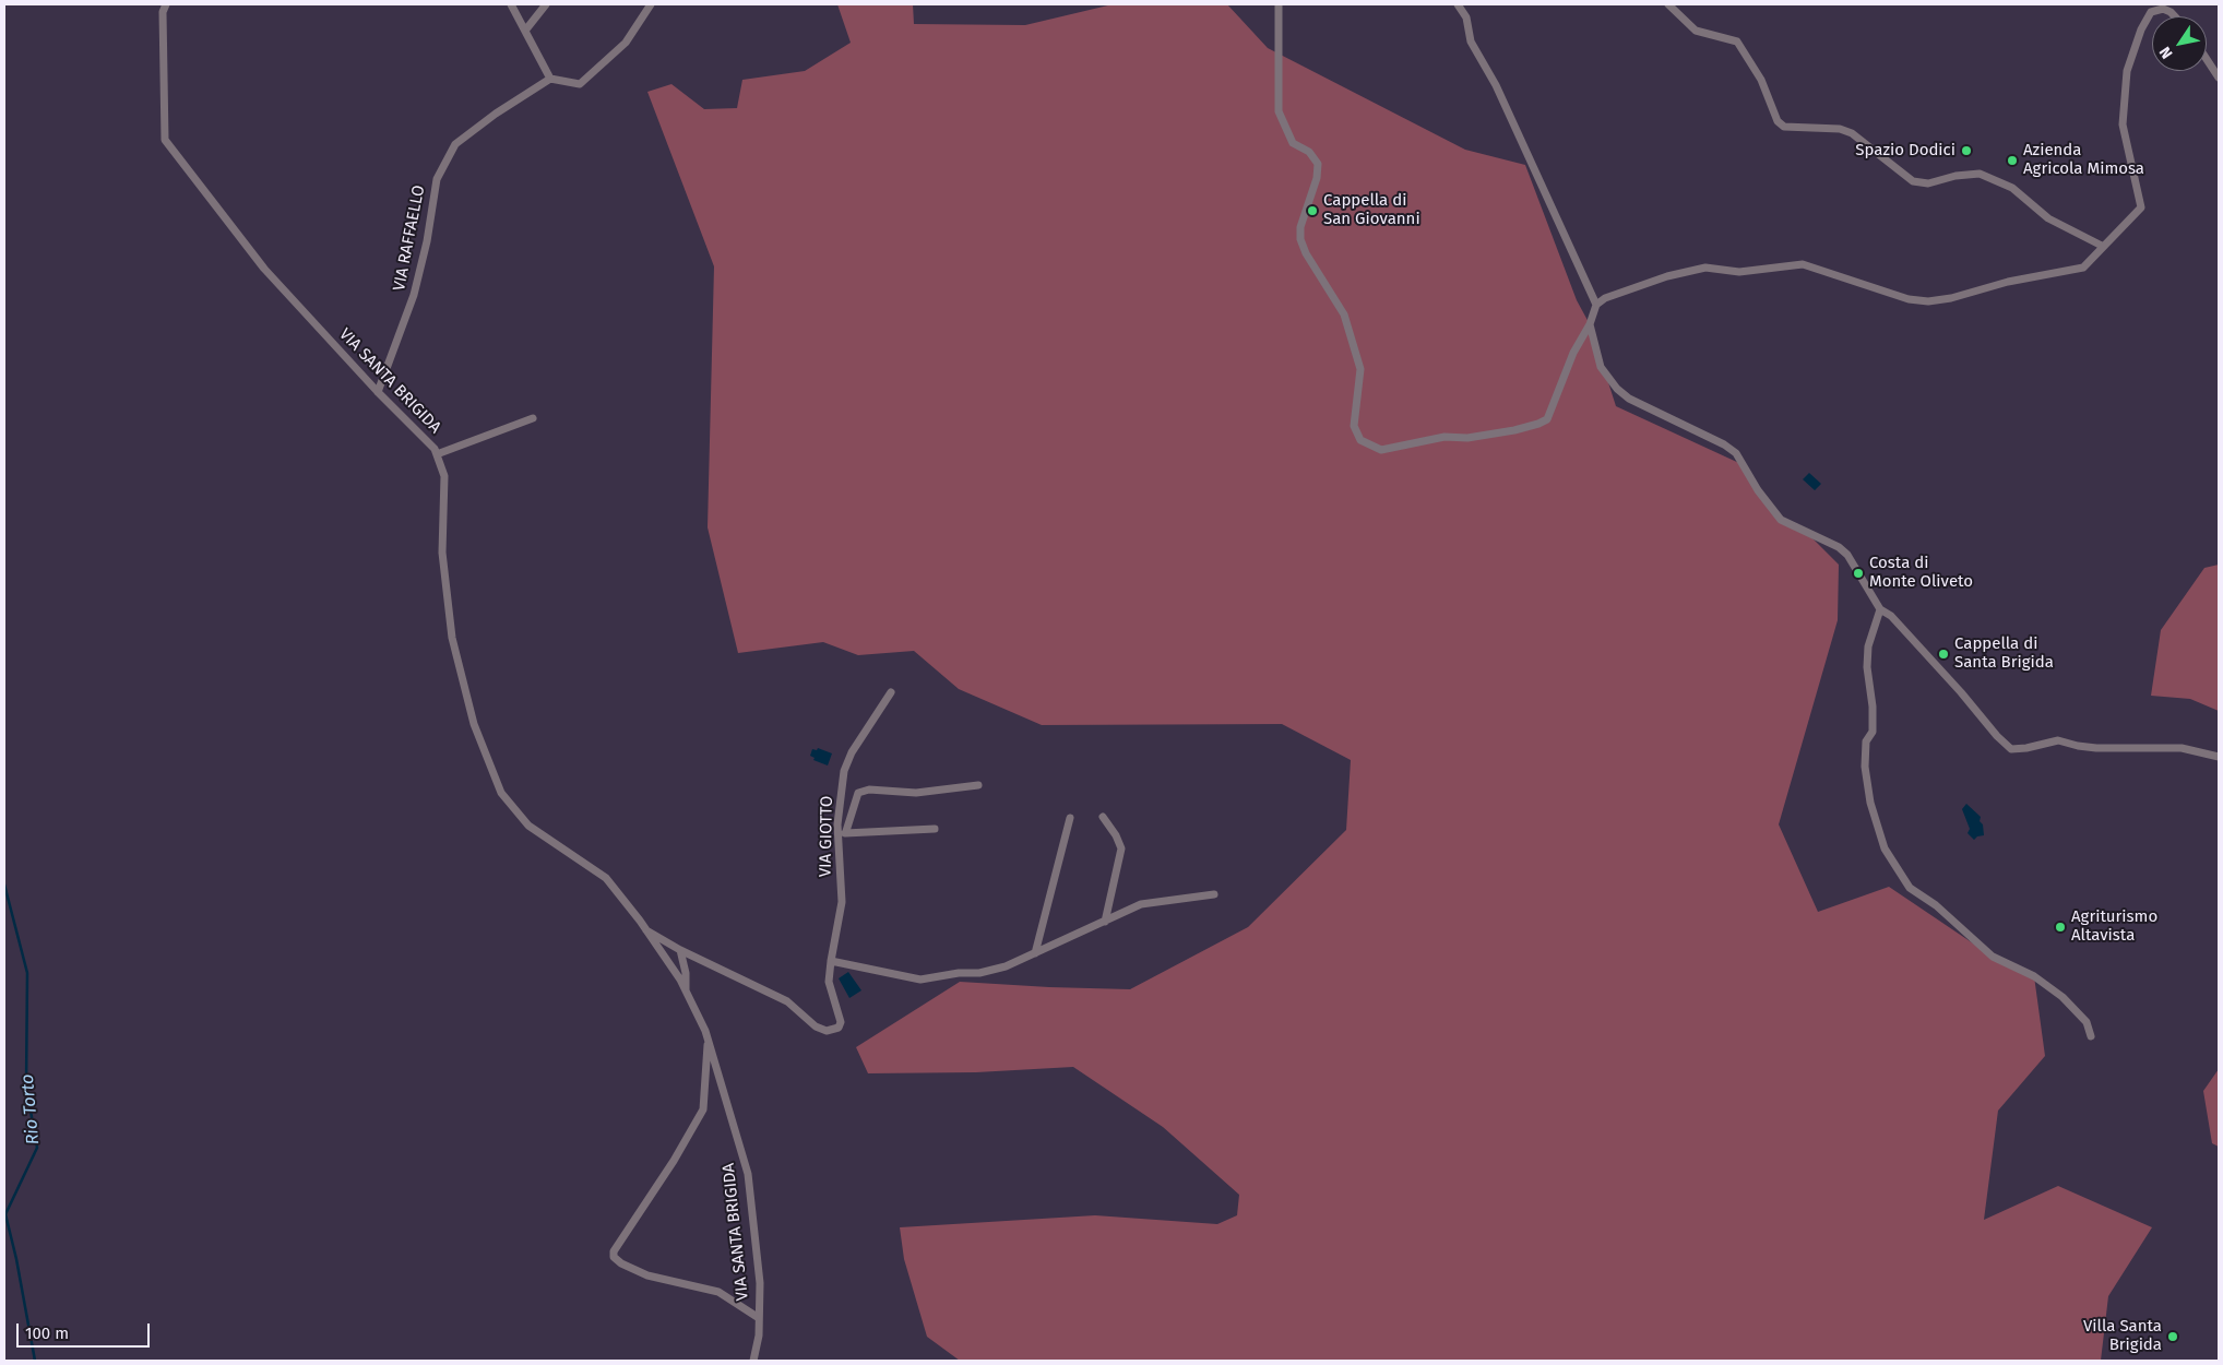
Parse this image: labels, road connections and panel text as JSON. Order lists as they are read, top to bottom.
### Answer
{
  "streets": {
    "street": ["VIA RAFFAELLO", "VIA SANTA BRIGIDA", "VIA GIOTTO"]
  },
  "crossings": [
    ["VIA RAFFAELLO", "VIA SANTA BRIGIDA"]
  ],
  "water": ["Rio Torto"],
  "places": [
    "Spazio Dodici",
    "Azienda Agricola Mimosa",
    "Cappella di San Giovanni",
    "Costa di Monte Oliveto",
    "Cappella di Santa Brigida",
    "Agriturismo Altavista",
    "Villa Santa Brigida"
  ],
  "scale_bar": "100 m",
  "north": "bottom left"
}
